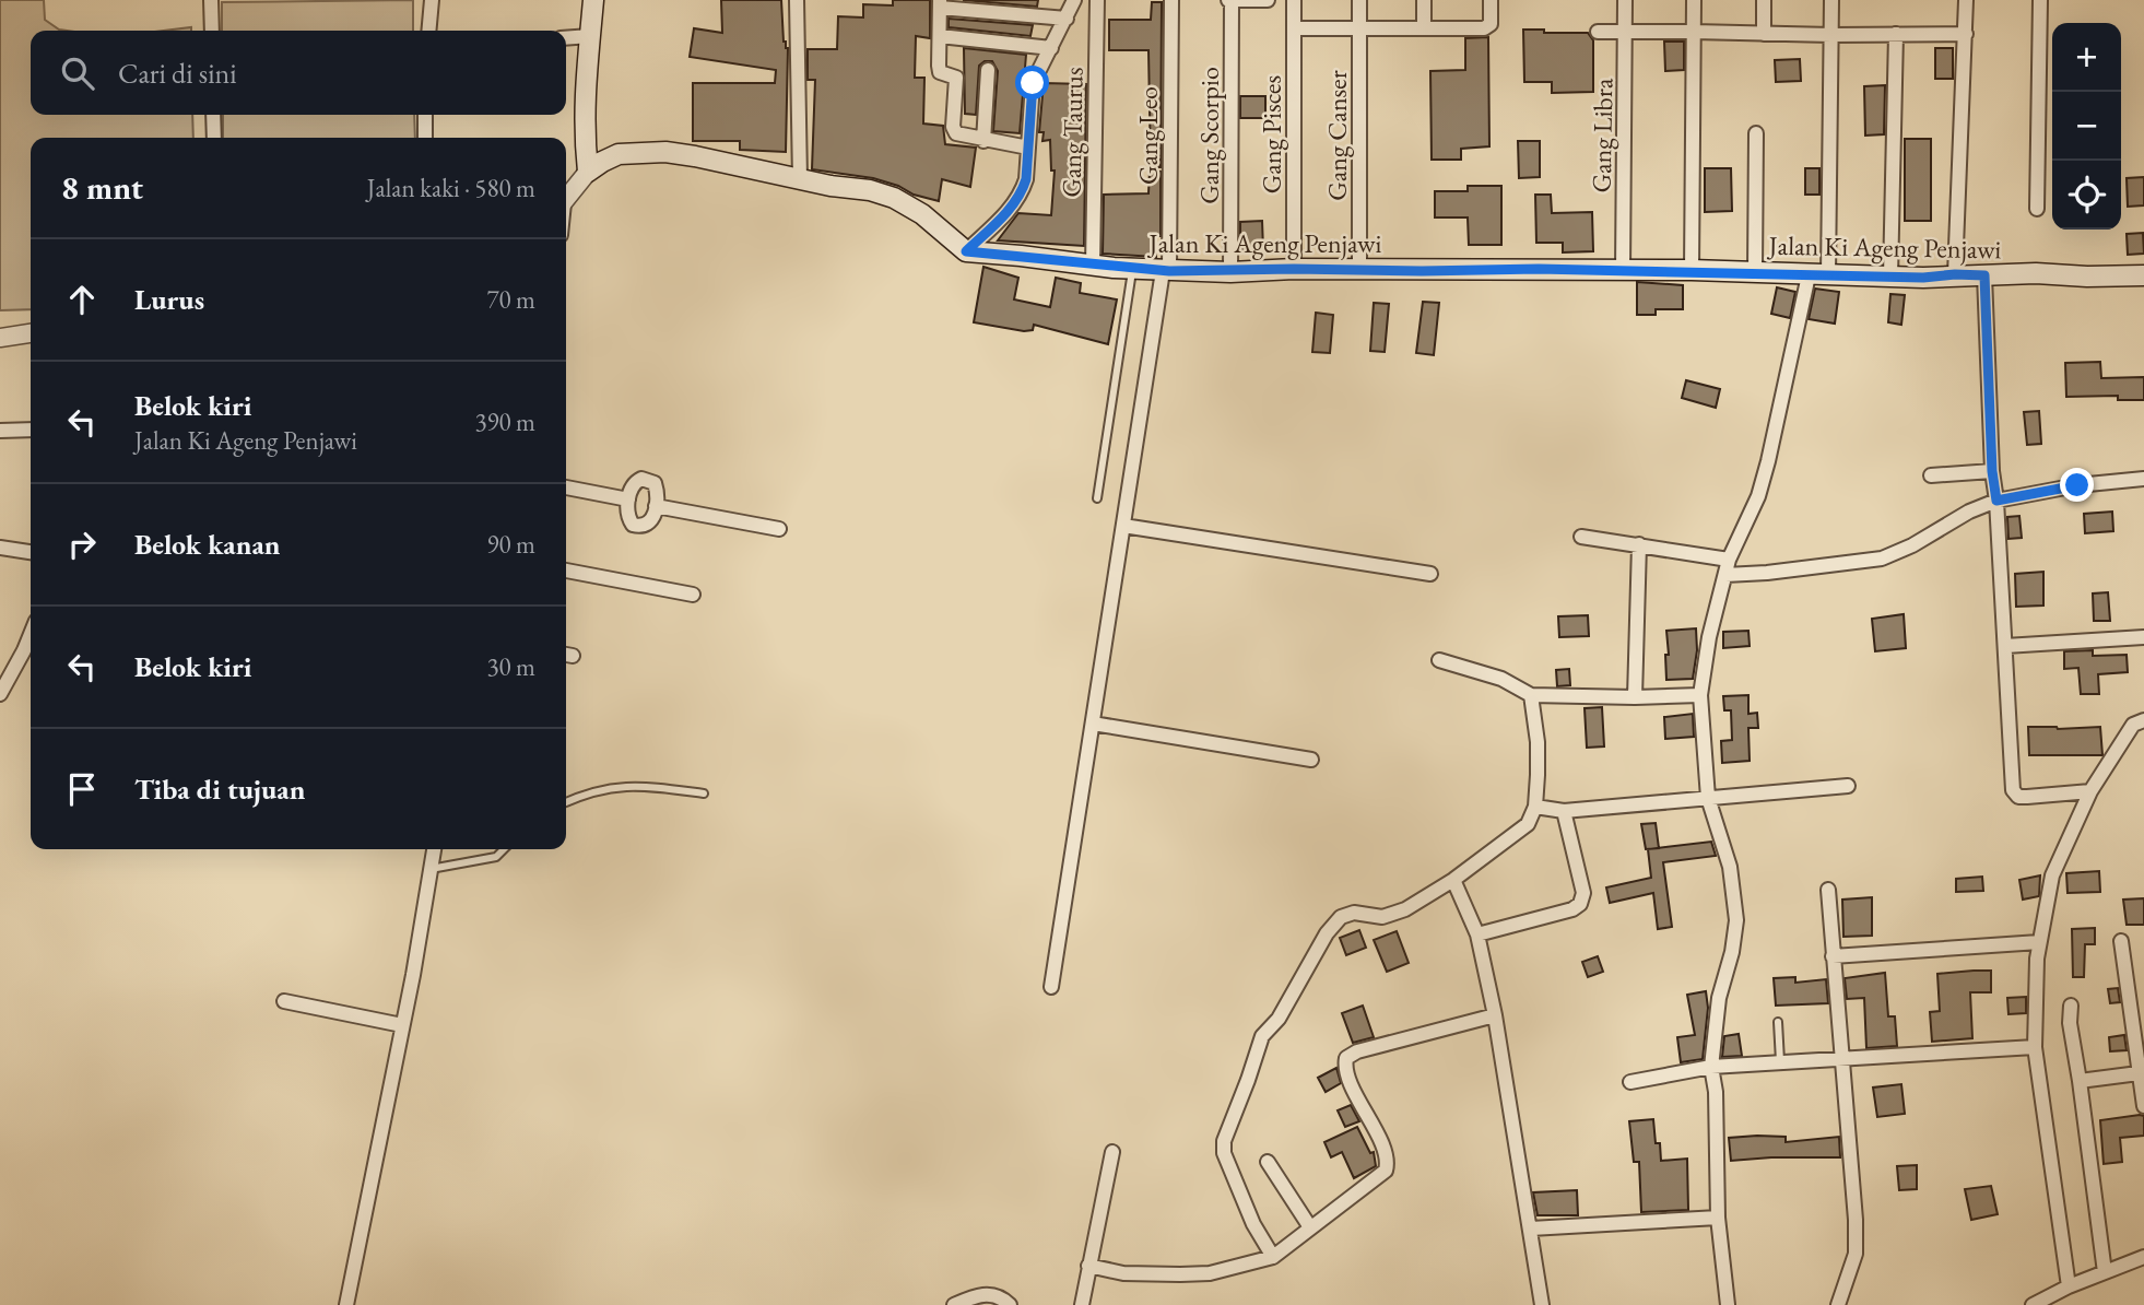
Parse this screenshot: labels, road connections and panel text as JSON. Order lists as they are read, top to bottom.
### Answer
{
  "streets": {
    "main road": ["Jalan Ki Ageng Penjawi"],
    "street": [
      "Gang Taurus",
      "Gang Pisces",
      "Gang Leo",
      "Gang Scorpio",
      "Gang Canser",
      "Gang Libra"
    ]
  },
  "crossings": [
    ["Gang Taurus", "Jalan Ki Ageng Penjawi"],
    ["Gang Pisces", "Jalan Ki Ageng Penjawi"],
    ["Gang Leo", "Jalan Ki Ageng Penjawi"],
    ["Gang Scorpio", "Jalan Ki Ageng Penjawi"],
    ["Gang Canser", "Jalan Ki Ageng Penjawi"],
    ["Gang Libra", "Jalan Ki Ageng Penjawi"]
  ],
  "page": {
    "map_buttons": ["+", "−"],
    "search": "Cari di sini",
    "heading": ["8 mnt", "Jalan kaki · 580 m"],
    "list": [
      ["Lurus", "70 m"],
      ["Belok kiri", "Jalan Ki Ageng Penjawi", "390 m"],
      ["Belok kanan", "90 m"],
      ["Belok kiri", "30 m"],
      "Tiba di tujuan"
    ]
  }
}
